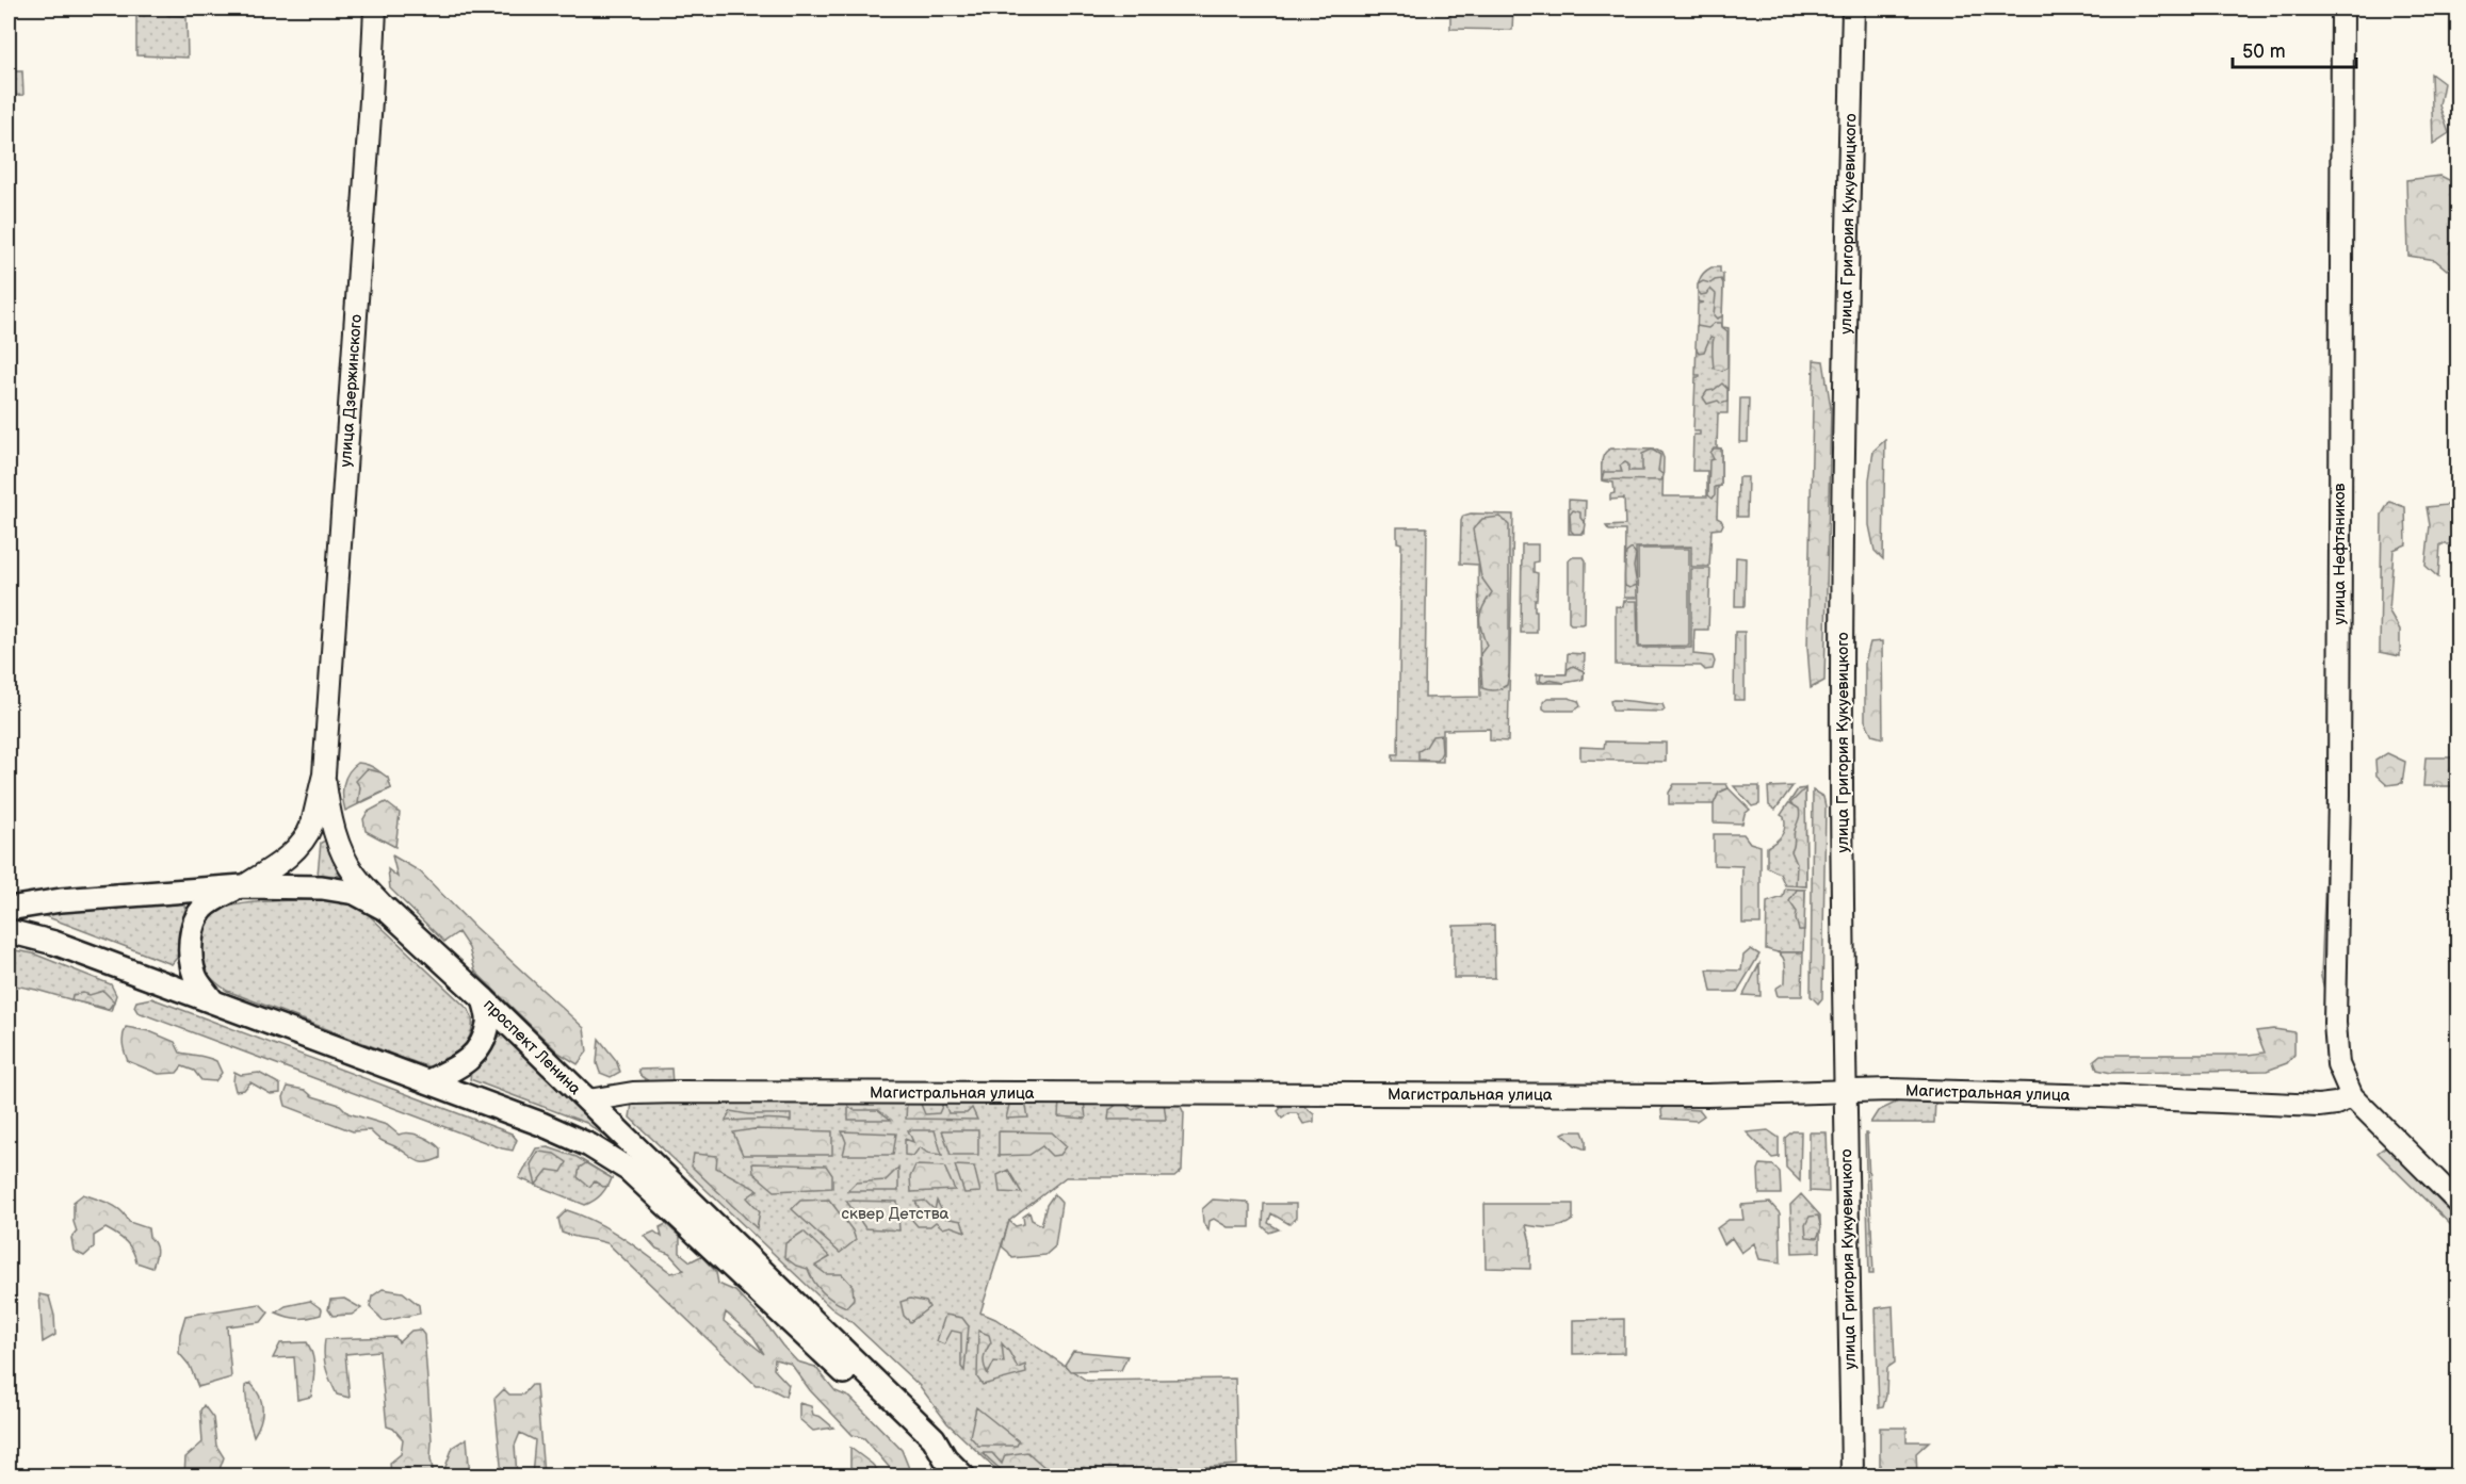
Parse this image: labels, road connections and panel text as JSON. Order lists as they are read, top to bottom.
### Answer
{
  "streets": {
    "main road": [
      "улица Григория Кукуевицкого",
      "улица Дзержинского",
      "улица Нефтяников",
      "проспект Ленина",
      "Магистральная улица"
    ]
  },
  "crossings": [
    ["улица Григория Кукуевицкого", "Магистральная улица"],
    ["улица Дзержинского", "проспект Ленина"],
    ["улица Нефтяников", "Магистральная улица"],
    ["проспект Ленина", "Магистральная улица"]
  ],
  "parks": ["сквер Детства"],
  "scale_bar": "50 m"
}
